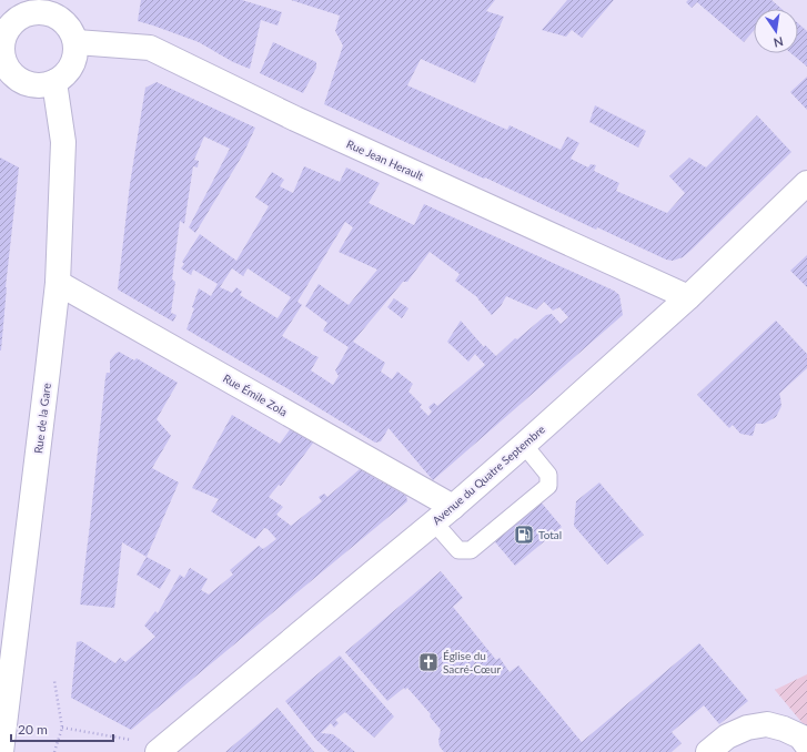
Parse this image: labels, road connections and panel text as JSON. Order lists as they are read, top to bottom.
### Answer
{
  "streets": {
    "street": [
      "Rue Jean Herault",
      "Rue Émile Zola",
      "Rue de la Gare",
      "Avenue du Quatre Septembre"
    ]
  },
  "crossings": [
    ["Rue Jean Herault", "Rue de la Gare"],
    ["Rue Jean Herault", "Avenue du Quatre Septembre"],
    ["Rue Émile Zola", "Rue de la Gare"],
    ["Rue Émile Zola", "Avenue du Quatre Septembre"]
  ],
  "places": {
    "fuel station": ["Total"],
    "church": ["Église du Sacré-Cœur"]
  },
  "scale_bar": "20 m",
  "north": "bottom"
}
